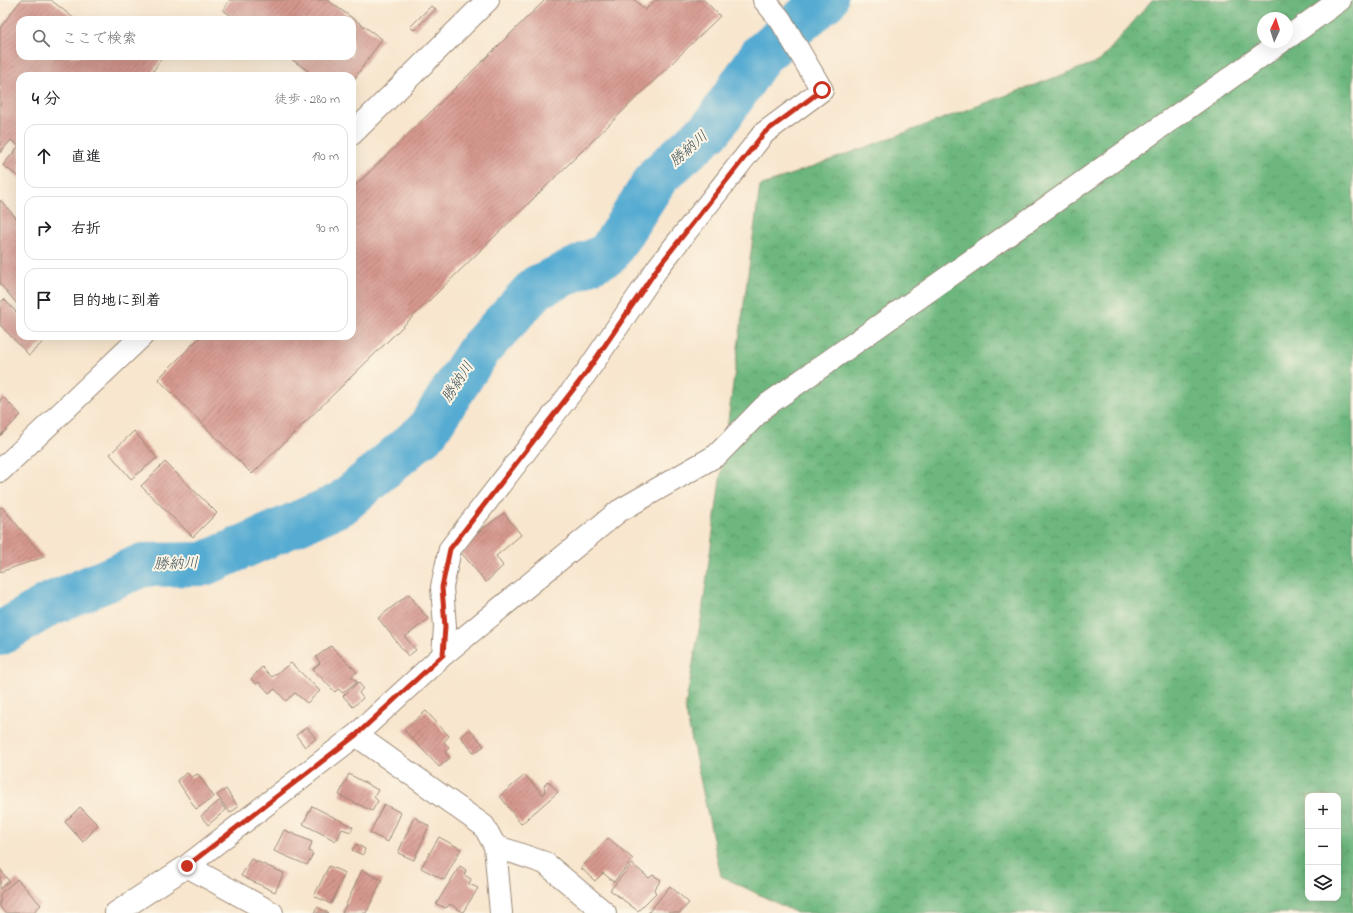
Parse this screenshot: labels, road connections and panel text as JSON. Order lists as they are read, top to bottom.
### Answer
{
  "water": ["勝納川"],
  "north": "top",
  "page": {
    "search": "ここで検索",
    "heading": ["4 分", "徒歩 · 280 m"],
    "list": [
      ["直進", "190 m"],
      ["右折", "90 m"],
      "目的地に到着"
    ],
    "map_buttons": ["+", "−"]
  }
}
